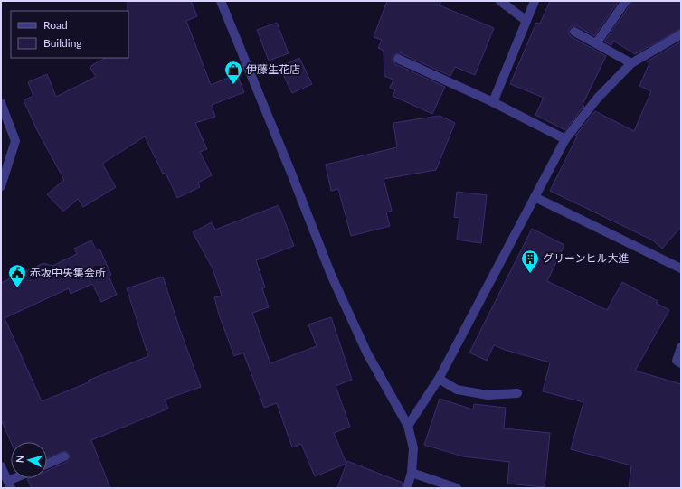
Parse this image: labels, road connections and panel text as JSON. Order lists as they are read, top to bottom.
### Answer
{
  "places": {
    "shop": ["伊藤生花店"],
    "building": ["グリーンヒル大進"],
    "public building": ["赤坂中央集会所"]
  },
  "legend": ["Road", "Building"],
  "north": "left"
}
